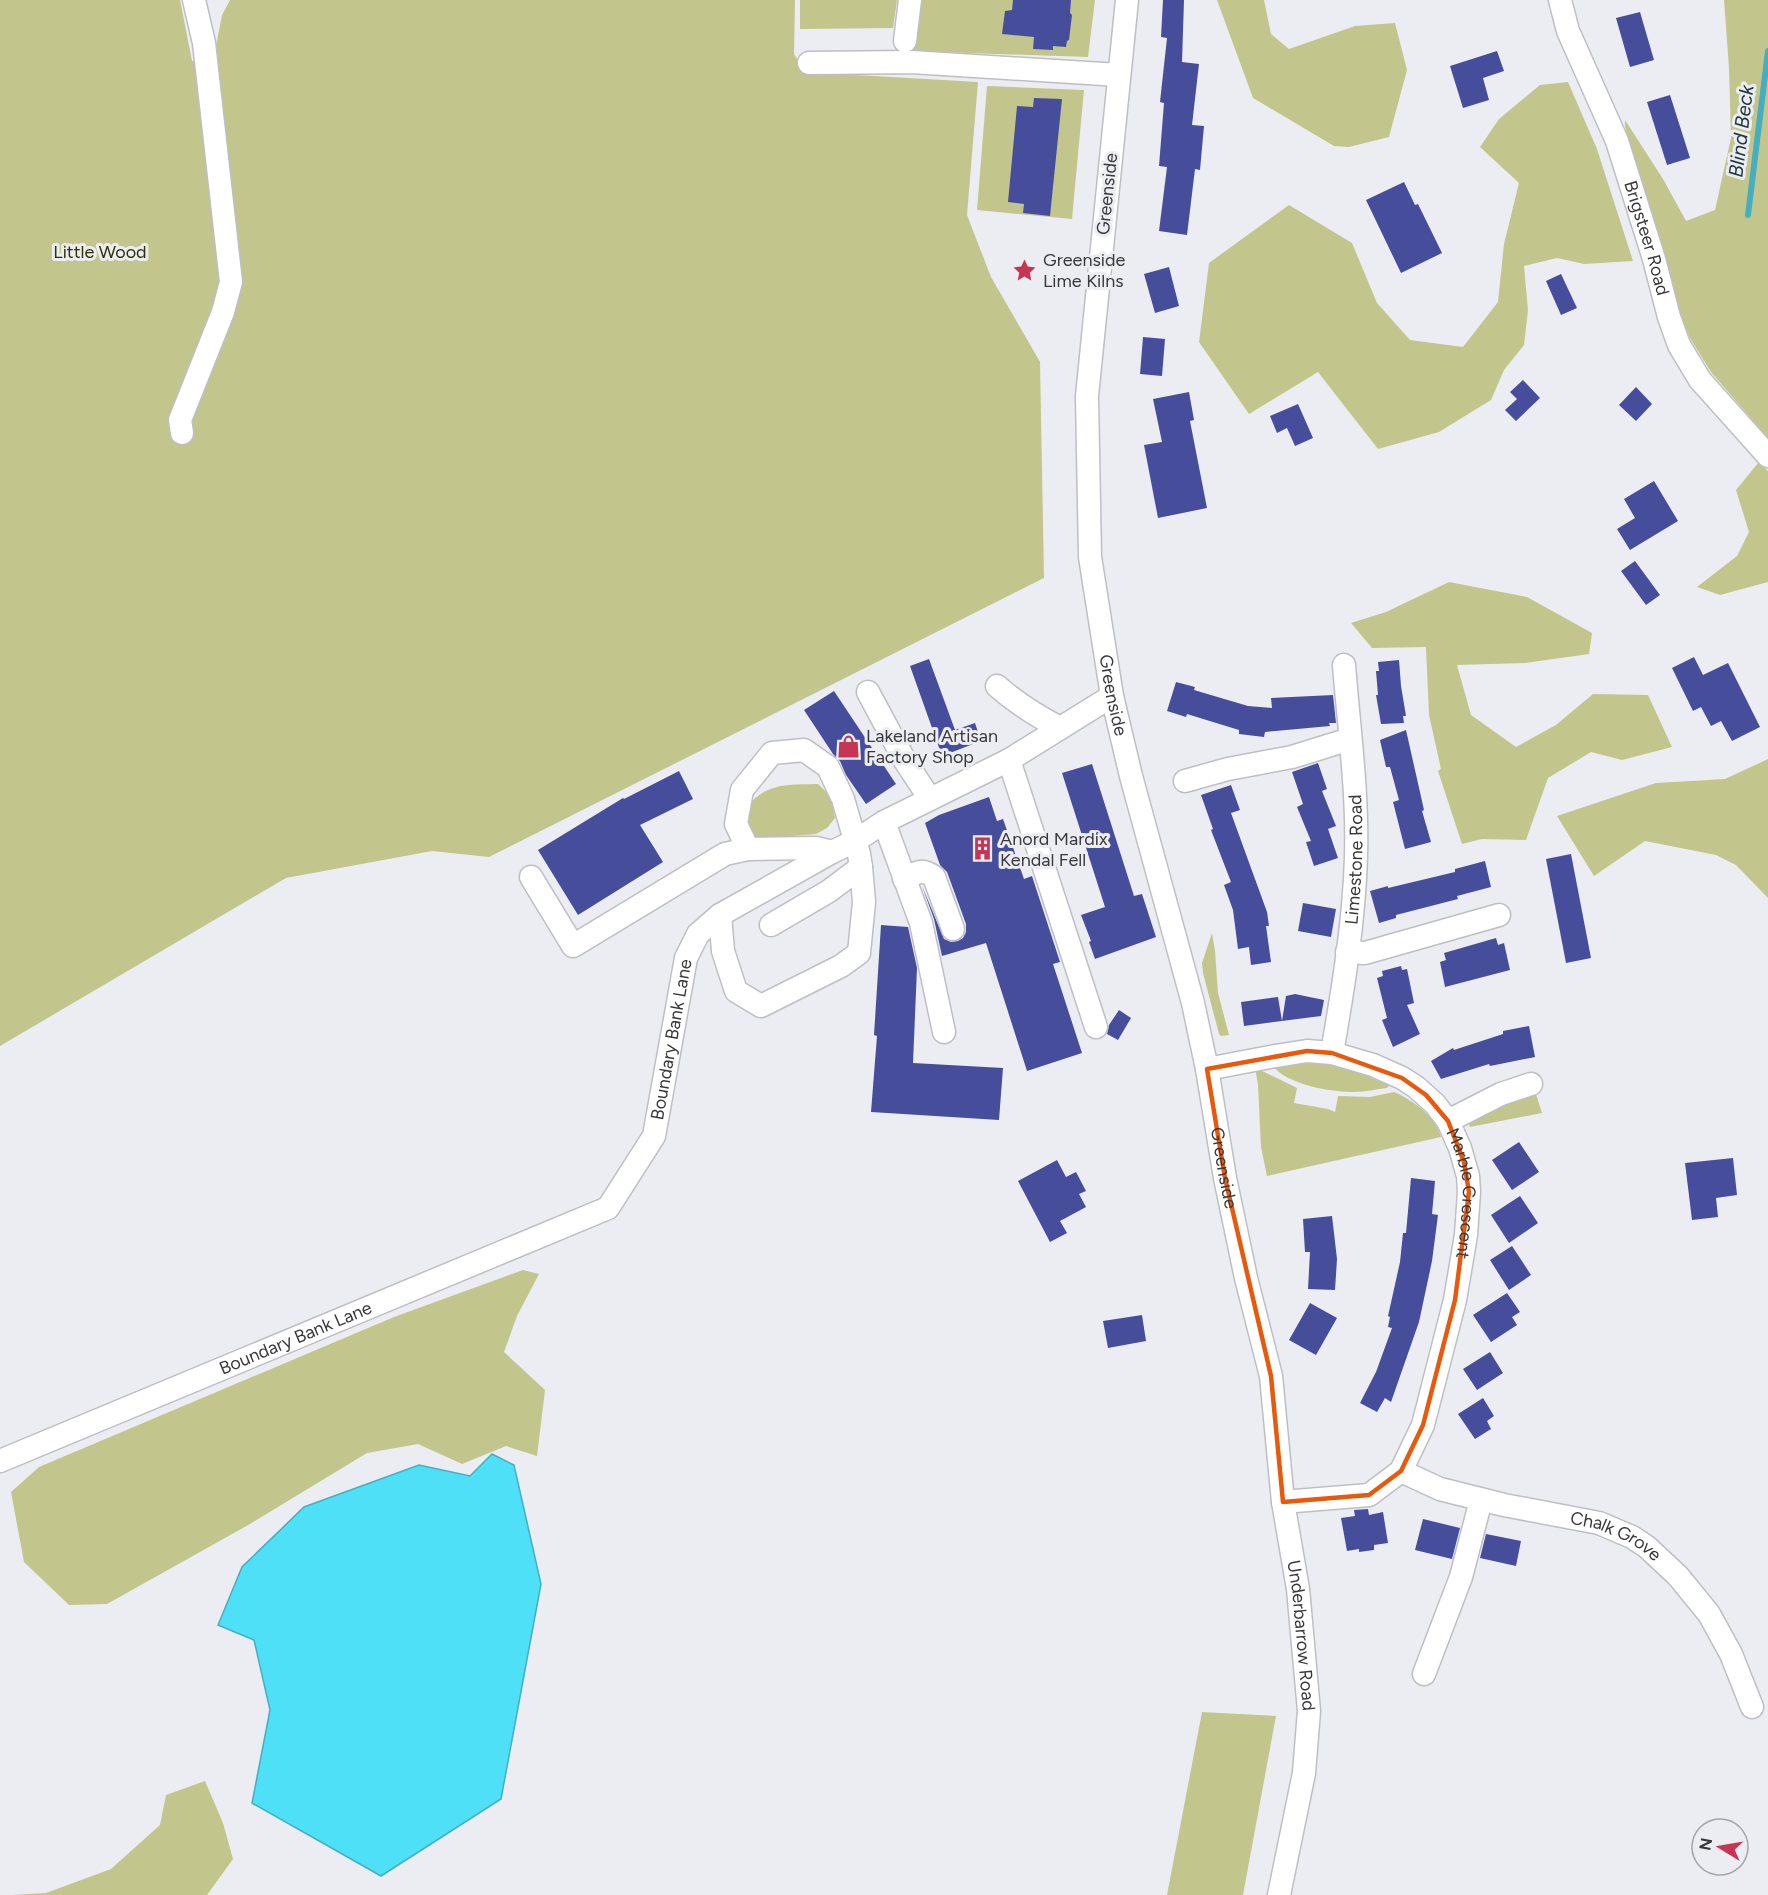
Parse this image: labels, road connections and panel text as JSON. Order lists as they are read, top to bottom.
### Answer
{
  "streets": {
    "street": [
      "Greenside",
      "Brigsteer Road",
      "Limestone Road",
      "Boundary Bank Lane",
      "Marble Crescent",
      "Chalk Grove",
      "Underbarrow Road"
    ]
  },
  "crossings": [
    ["Greenside", "Boundary Bank Lane"],
    ["Greenside", "Marble Crescent"],
    ["Greenside", "Underbarrow Road"],
    ["Limestone Road", "Marble Crescent"],
    ["Marble Crescent", "Chalk Grove"],
    ["Marble Crescent", "Underbarrow Road"]
  ],
  "water": ["Blind Beck"],
  "parks": ["Little Wood"],
  "places": {
    "place": ["Greenside Lime Kilns"],
    "shop": ["Lakeland Artisan Factory Shop"],
    "building": ["Anord Mardix Kendal Fell"]
  },
  "north": "left"
}
